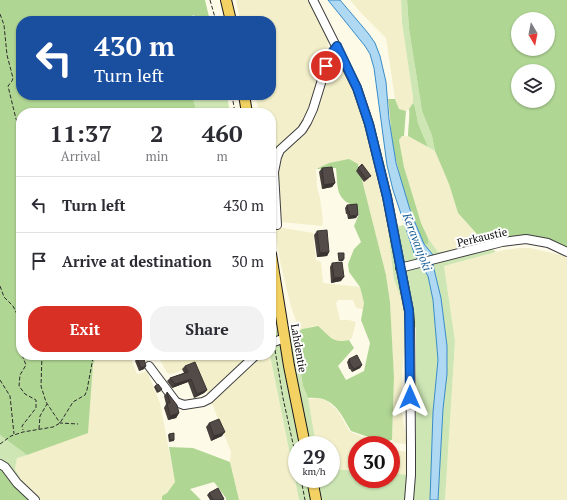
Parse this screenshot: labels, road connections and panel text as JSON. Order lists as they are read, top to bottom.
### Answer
{
  "streets": {
    "main road": ["Lahdentie"],
    "street": ["Perkaustie"]
  },
  "water": ["Keravanjoki"],
  "north": "bottom",
  "page": {
    "turn": ["430 m", "Turn left"],
    "eta": [
      "11:37",
      "Arrival",
      "2",
      "min",
      "460",
      "m"
    ],
    "list": [
      {
        "name": "Turn left",
        "value": "430 m"
      },
      {
        "name": "Arrive at destination",
        "value": "30 m"
      }
    ],
    "buttons": ["Exit", "Share"],
    "speed": "29 km/h",
    "limit": "30"
  }
}
